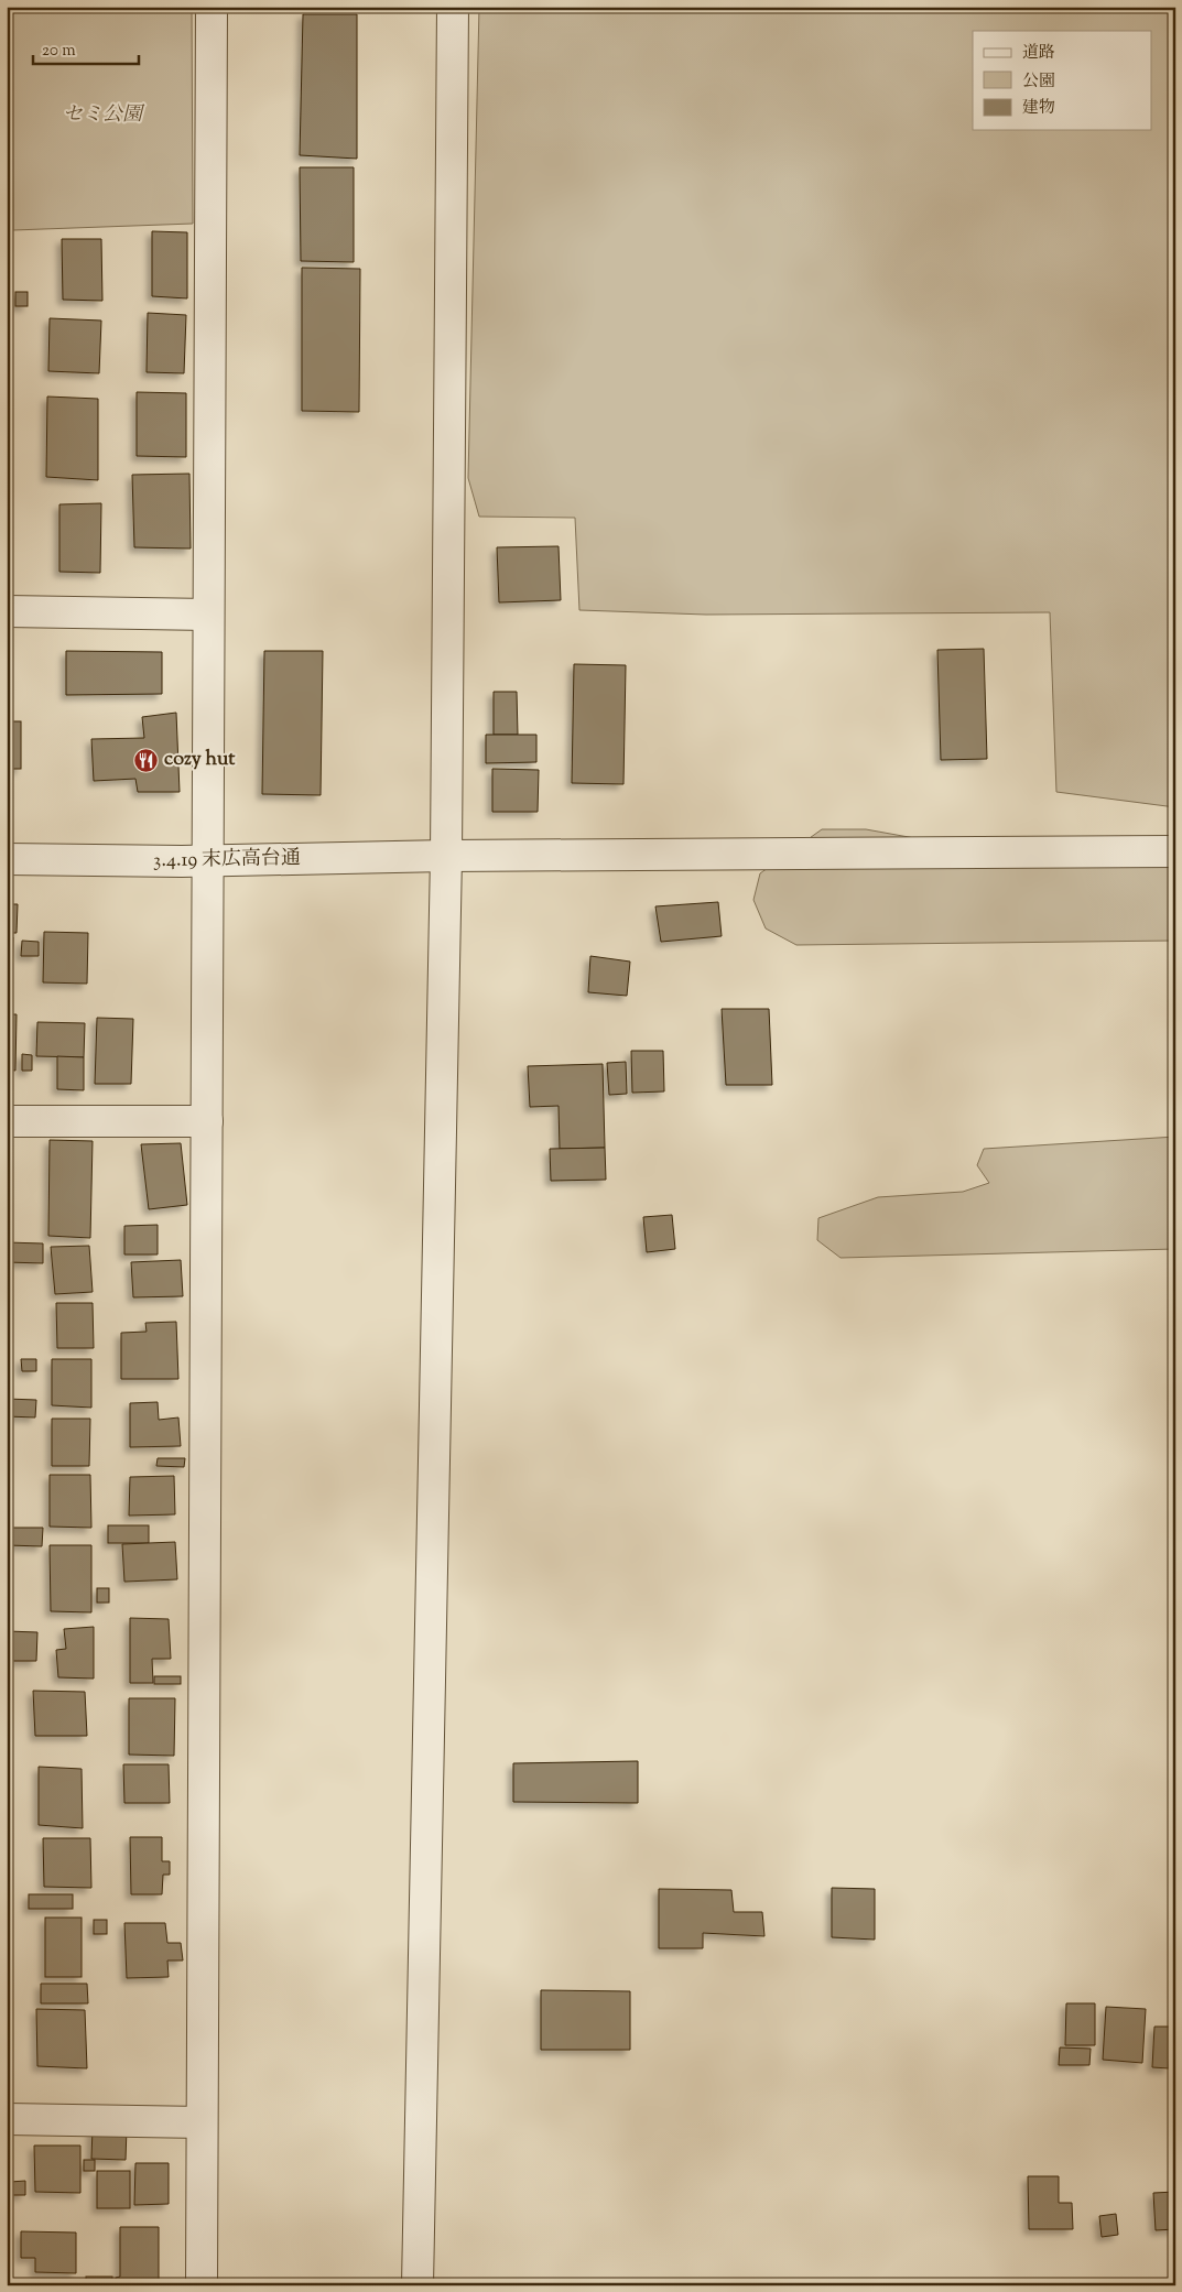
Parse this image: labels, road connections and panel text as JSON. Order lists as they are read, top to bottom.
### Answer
{
  "streets": {
    "street": ["3.4.19 末広高台通"]
  },
  "parks": ["セミ公園"],
  "places": {
    "restaurant": ["cozy hut"]
  },
  "legend": ["道路", "公園", "建物"],
  "scale_bar": "20 m"
}
